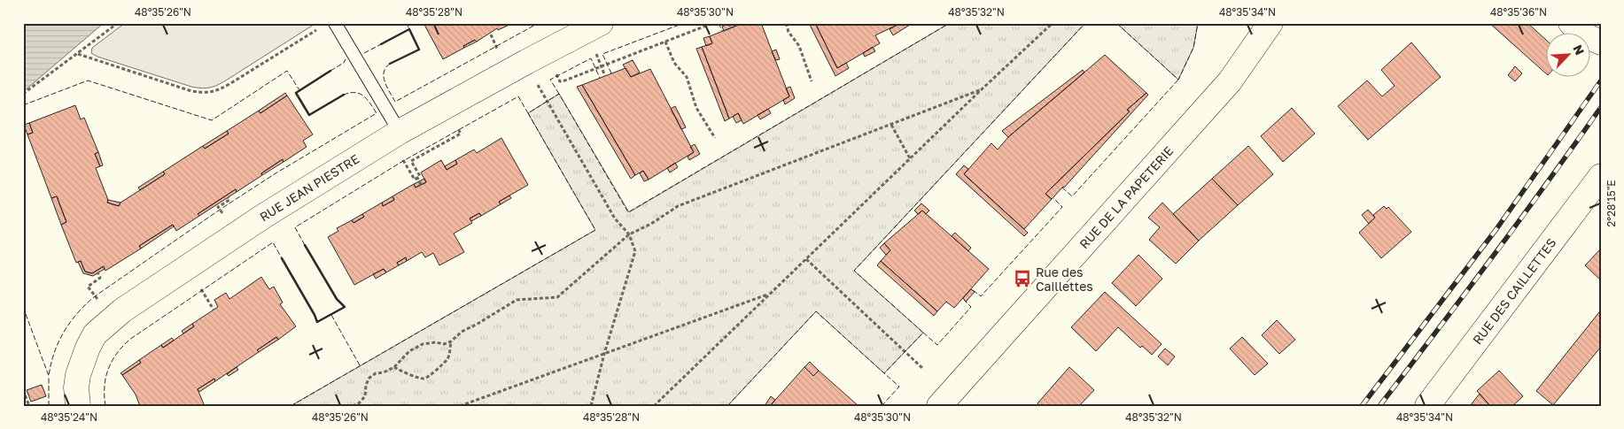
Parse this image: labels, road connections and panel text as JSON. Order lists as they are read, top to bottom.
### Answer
{
  "streets": {
    "street": ["RUE JEAN PIESTRE", "RUE DE LA PAPETERIE", "RUE DES CAILLETTES"]
  },
  "places": {
    "bus stop": ["Rue des Caillettes"]
  },
  "north": "top right",
  "coordinates": [
    "48°35'26\"N",
    "48°35'28\"N",
    "48°35'30\"N",
    "48°35'32\"N",
    "48°35'34\"N",
    "48°35'36\"N",
    "2°28'15\"E",
    "48°35'24\"N"
  ]
}
